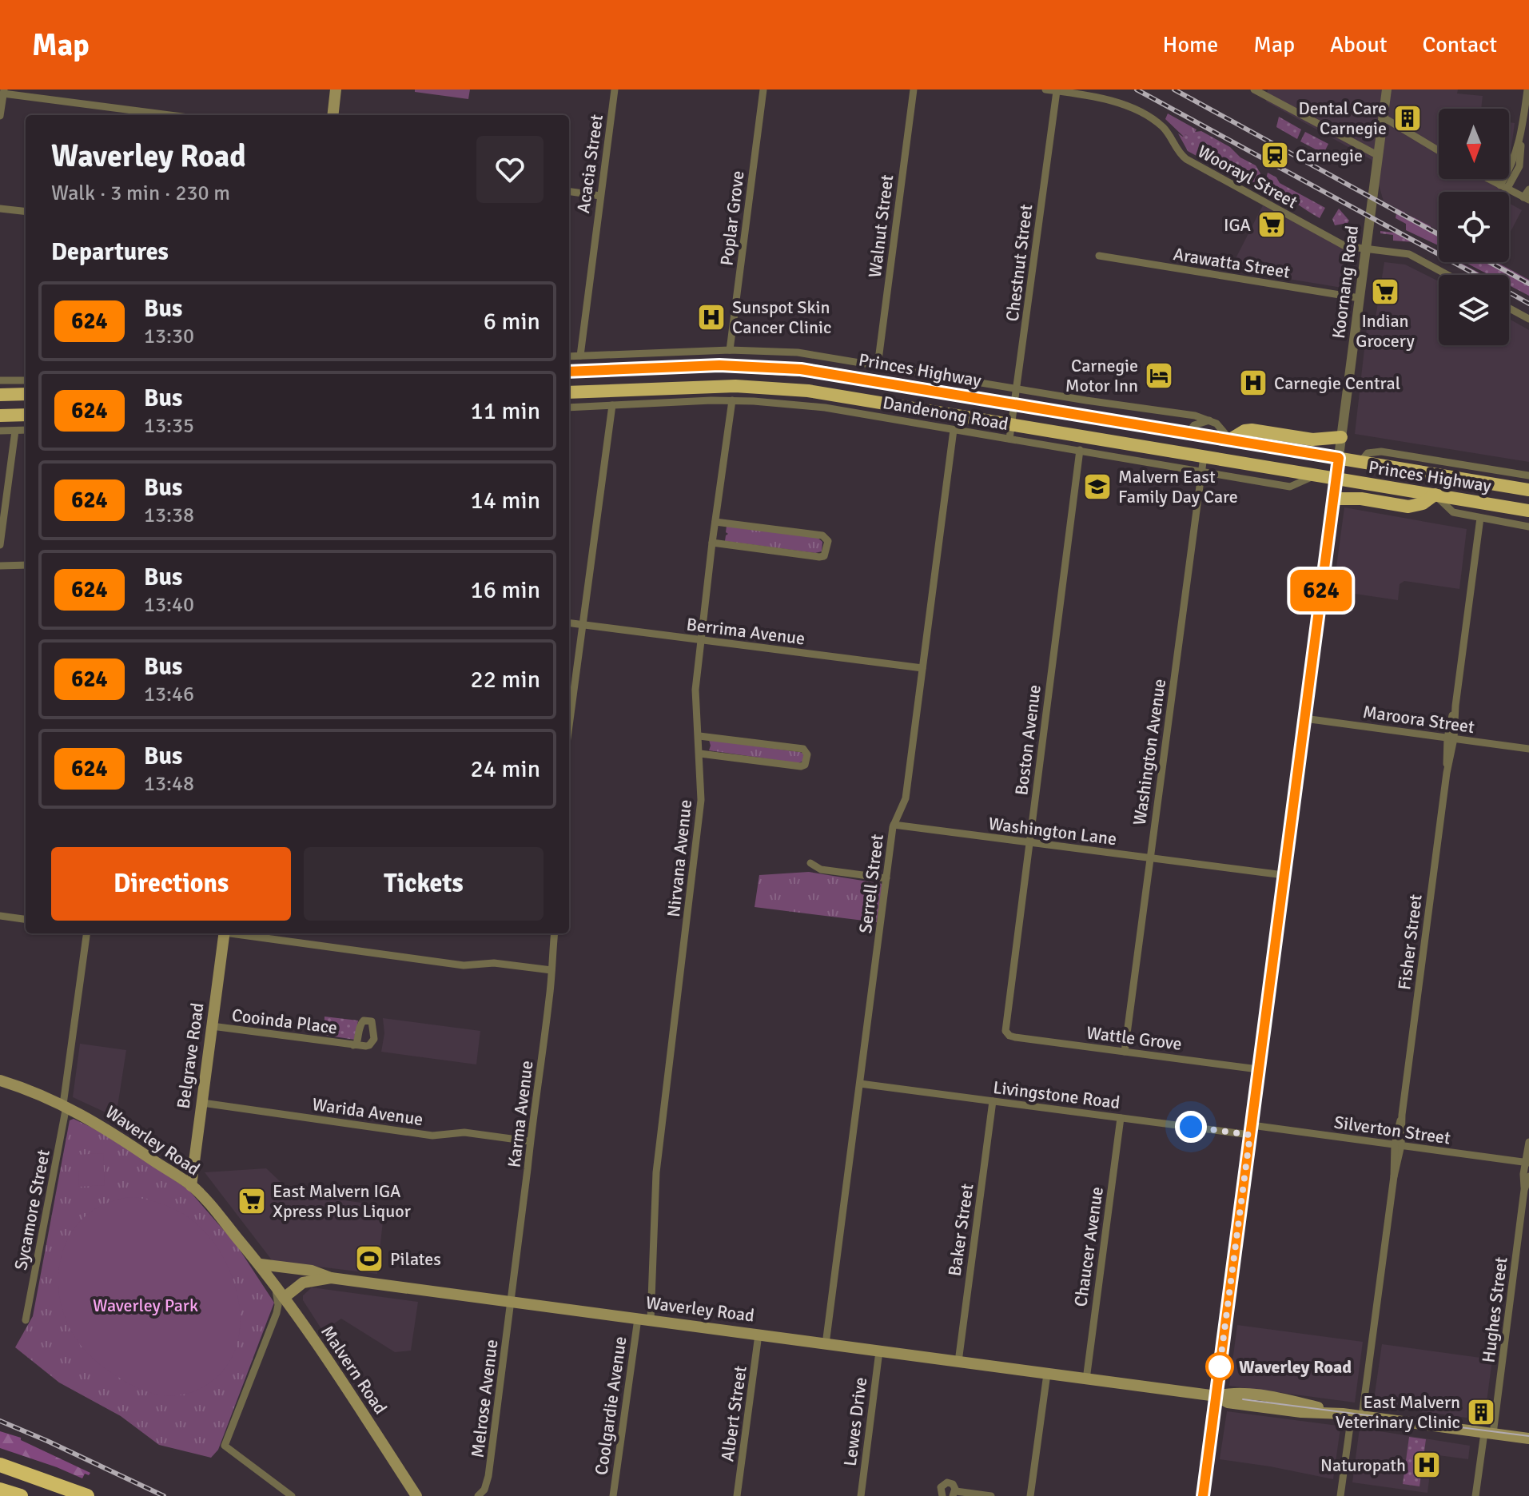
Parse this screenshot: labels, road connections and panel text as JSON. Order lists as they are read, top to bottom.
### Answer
{
  "streets": {
    "highway": ["Princes Highway"],
    "main road": ["Belgrave Road", "Waverley Road", "Malvern Road"],
    "street": [
      "Acacia Street",
      "Woorayl Street",
      "Poplar Grove",
      "Walnut Street",
      "Chestnut Street",
      "Arawatta Street",
      "Koornang Road",
      "Dandenong Road",
      "Berrima Avenue",
      "Maroora Street",
      "Boston Avenue",
      "Washington Avenue",
      "Washington Lane",
      "Nirvana Avenue",
      "Serrell Street",
      "Fisher Street",
      "Cooinda Place",
      "Wattle Grove",
      "Livingstone Road",
      "Warida Avenue",
      "Karma Avenue",
      "Silverton Street",
      "Sycamore Street",
      "Baker Street",
      "Chaucer Avenue",
      "Hughes Street",
      "Melrose Avenue",
      "Coolgardie Avenue",
      "Albert Street",
      "Lewes Drive"
    ]
  },
  "crossings": [
    ["Acacia Street", "Dandenong Road"],
    ["Woorayl Street", "Chestnut Street"],
    ["Woorayl Street", "Koornang Road"],
    ["Poplar Grove", "Dandenong Road"],
    ["Walnut Street", "Dandenong Road"],
    ["Chestnut Street", "Princes Highway"],
    ["Chestnut Street", "Dandenong Road"],
    ["Arawatta Street", "Koornang Road"],
    ["Koornang Road", "Princes Highway"],
    ["Koornang Road", "Maroora Street"],
    ["Koornang Road", "Washington Lane"],
    ["Koornang Road", "Wattle Grove"],
    ["Koornang Road", "Livingstone Road"],
    ["Koornang Road", "Silverton Street"],
    ["Koornang Road", "Waverley Road"],
    ["Princes Highway", "Dandenong Road"],
    ["Princes Highway", "Washington Avenue"],
    ["Dandenong Road", "Boston Avenue"],
    ["Dandenong Road", "Washington Avenue"],
    ["Dandenong Road", "Nirvana Avenue"],
    ["Dandenong Road", "Serrell Street"],
    ["Berrima Avenue", "Nirvana Avenue"],
    ["Berrima Avenue", "Serrell Street"],
    ["Maroora Street", "Fisher Street"],
    ["Boston Avenue", "Washington Lane"],
    ["Boston Avenue", "Wattle Grove"],
    ["Washington Avenue", "Washington Lane"],
    ["Washington Avenue", "Wattle Grove"],
    ["Washington Lane", "Serrell Street"],
    ["Nirvana Avenue", "Waverley Road"],
    ["Serrell Street", "Livingstone Road"],
    ["Serrell Street", "Waverley Road"],
    ["Fisher Street", "Silverton Street"],
    ["Fisher Street", "Waverley Road"],
    ["Cooinda Place", "Belgrave Road"],
    ["Belgrave Road", "Warida Avenue"],
    ["Belgrave Road", "Waverley Road"],
    ["Livingstone Road", "Silverton Street"],
    ["Livingstone Road", "Baker Street"],
    ["Livingstone Road", "Chaucer Avenue"],
    ["Warida Avenue", "Karma Avenue"],
    ["Karma Avenue", "Waverley Road"],
    ["Karma Avenue", "Melrose Avenue"],
    ["Silverton Street", "Hughes Street"],
    ["Waverley Road", "Sycamore Street"],
    ["Waverley Road", "Baker Street"],
    ["Waverley Road", "Chaucer Avenue"],
    ["Waverley Road", "Hughes Street"],
    ["Waverley Road", "Malvern Road"],
    ["Waverley Road", "Melrose Avenue"],
    ["Waverley Road", "Coolgardie Avenue"],
    ["Waverley Road", "Albert Street"],
    ["Waverley Road", "Lewes Drive"]
  ],
  "parks": ["Waverley Park"],
  "places": {
    "building": ["Dental Care Carnegie", "East Malvern Veterinary Clinic"],
    "station": ["Carnegie"],
    "supermarket": ["IGA", "Indian Grocery", "East Malvern IGA Xpress Plus Liquor"],
    "hospital": ["Sunspot Skin Cancer Clinic", "Carnegie Central", "Naturopath"],
    "hotel": ["Carnegie Motor Inn"],
    "school or university": ["Malvern East Family Day Care"],
    "sports": ["Pilates"],
    "other": ["Waverley Road"]
  },
  "lines": ["bus line 624"],
  "north": "bottom",
  "page": {
    "header": "Map",
    "nav": [
      "Home",
      "Map",
      "About",
      "Contact"
    ],
    "on_map": "624",
    "heading": [
      ["Waverley Road", "Walk · 3 min · 230 m"],
      "Departures"
    ],
    "list": [
      {
        "mark": "624",
        "name": "Bus",
        "note": "13:30",
        "value": "6 min"
      },
      {
        "mark": "624",
        "name": "Bus",
        "note": "13:35",
        "value": "11 min"
      },
      {
        "mark": "624",
        "name": "Bus",
        "note": "13:38",
        "value": "14 min"
      },
      {
        "mark": "624",
        "name": "Bus",
        "note": "13:40",
        "value": "16 min"
      },
      {
        "mark": "624",
        "name": "Bus",
        "note": "13:46",
        "value": "22 min"
      },
      {
        "mark": "624",
        "name": "Bus",
        "note": "13:48",
        "value": "24 min"
      }
    ],
    "buttons": ["Directions", "Tickets"]
  }
}
